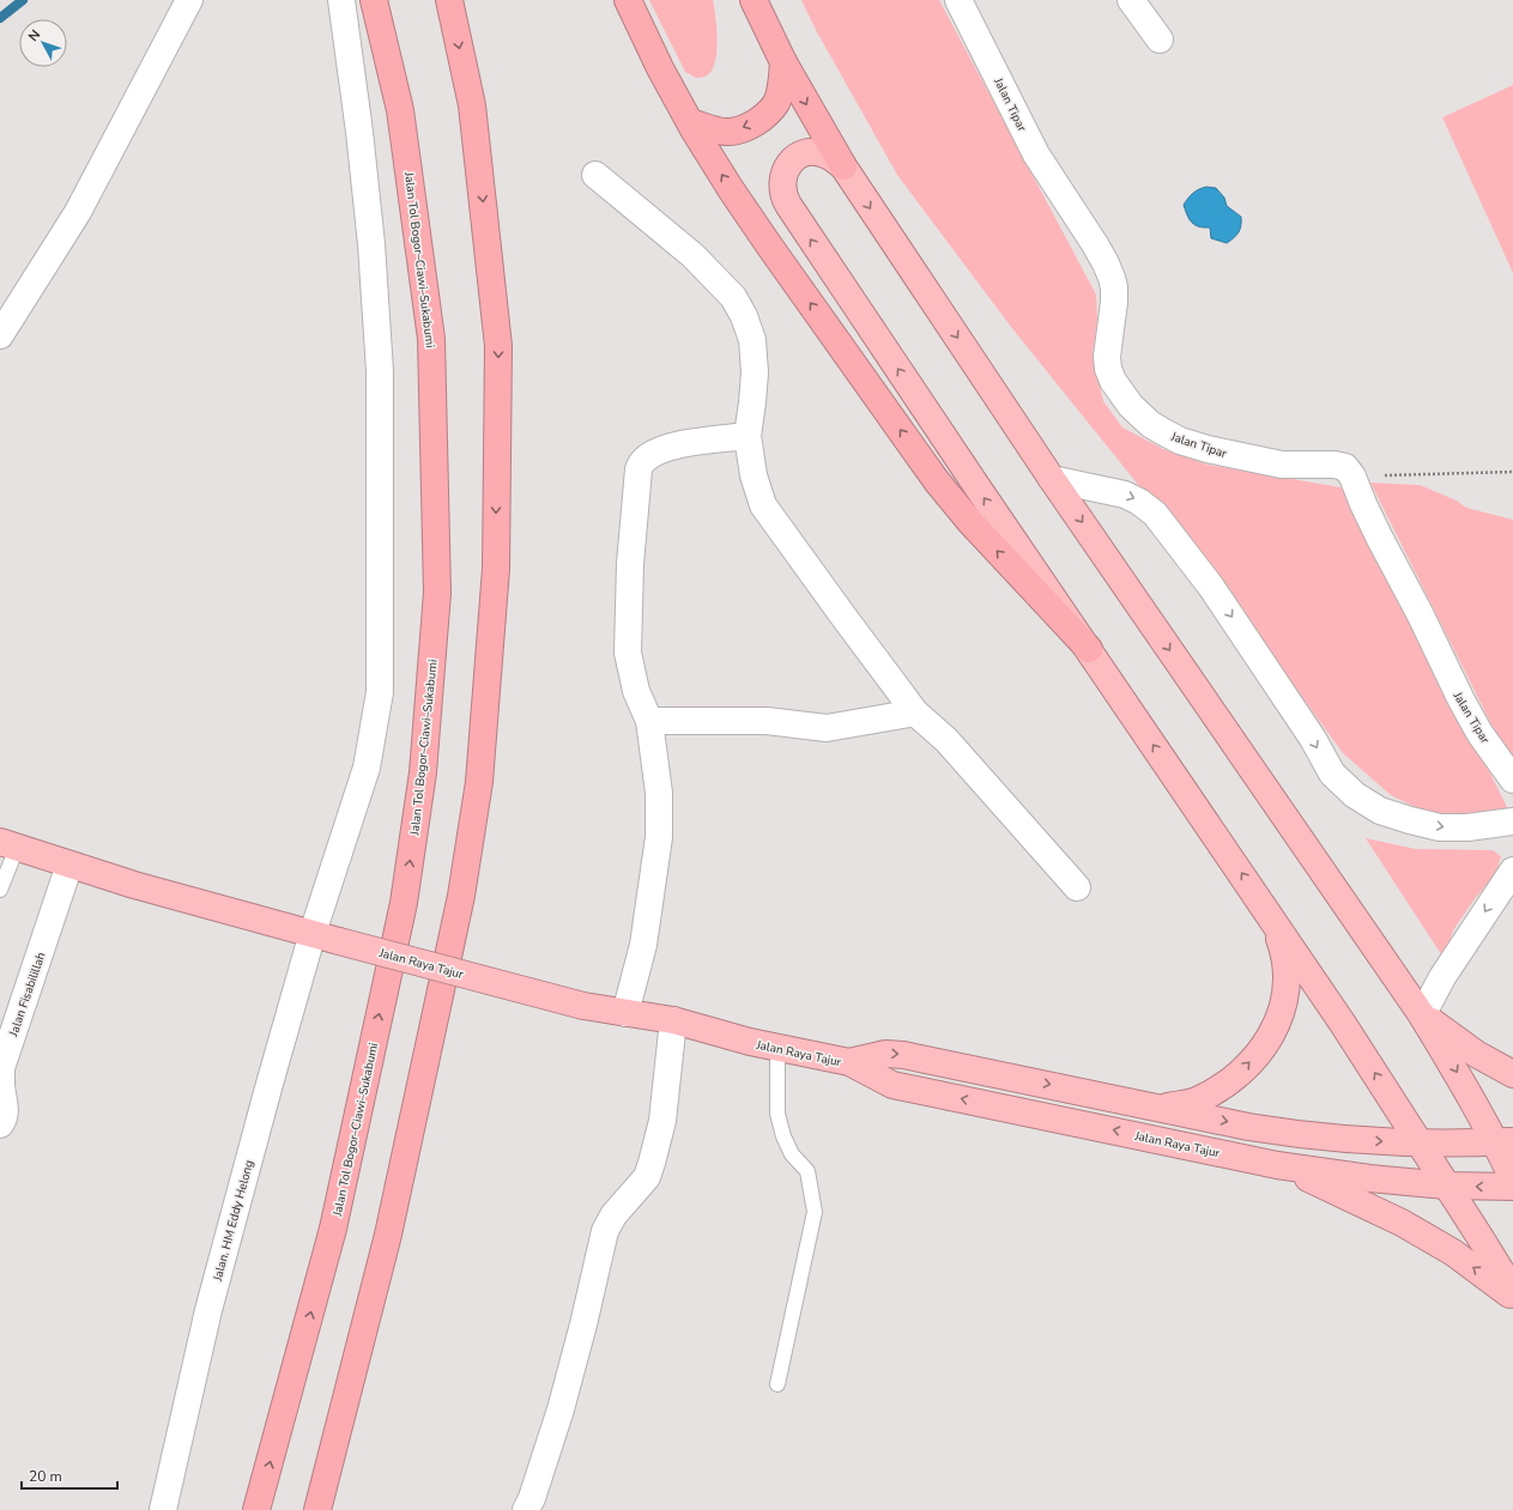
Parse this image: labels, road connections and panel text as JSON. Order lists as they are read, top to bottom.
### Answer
{
  "streets": {
    "highway": ["Jalan Tol Bogor–Ciawi–Sukabumi", "Jalan Raya Tajur"],
    "street": ["Jalan Tipar", "Jalan Fisabilillah", "Jalan. HM Eddy Helong"]
  },
  "crossings": [
    ["Jalan Raya Tajur", "Jalan Fisabilillah"],
    ["Jalan Raya Tajur", "Jalan. HM Eddy Helong"]
  ],
  "scale_bar": "20 m",
  "north": "top left"
}
